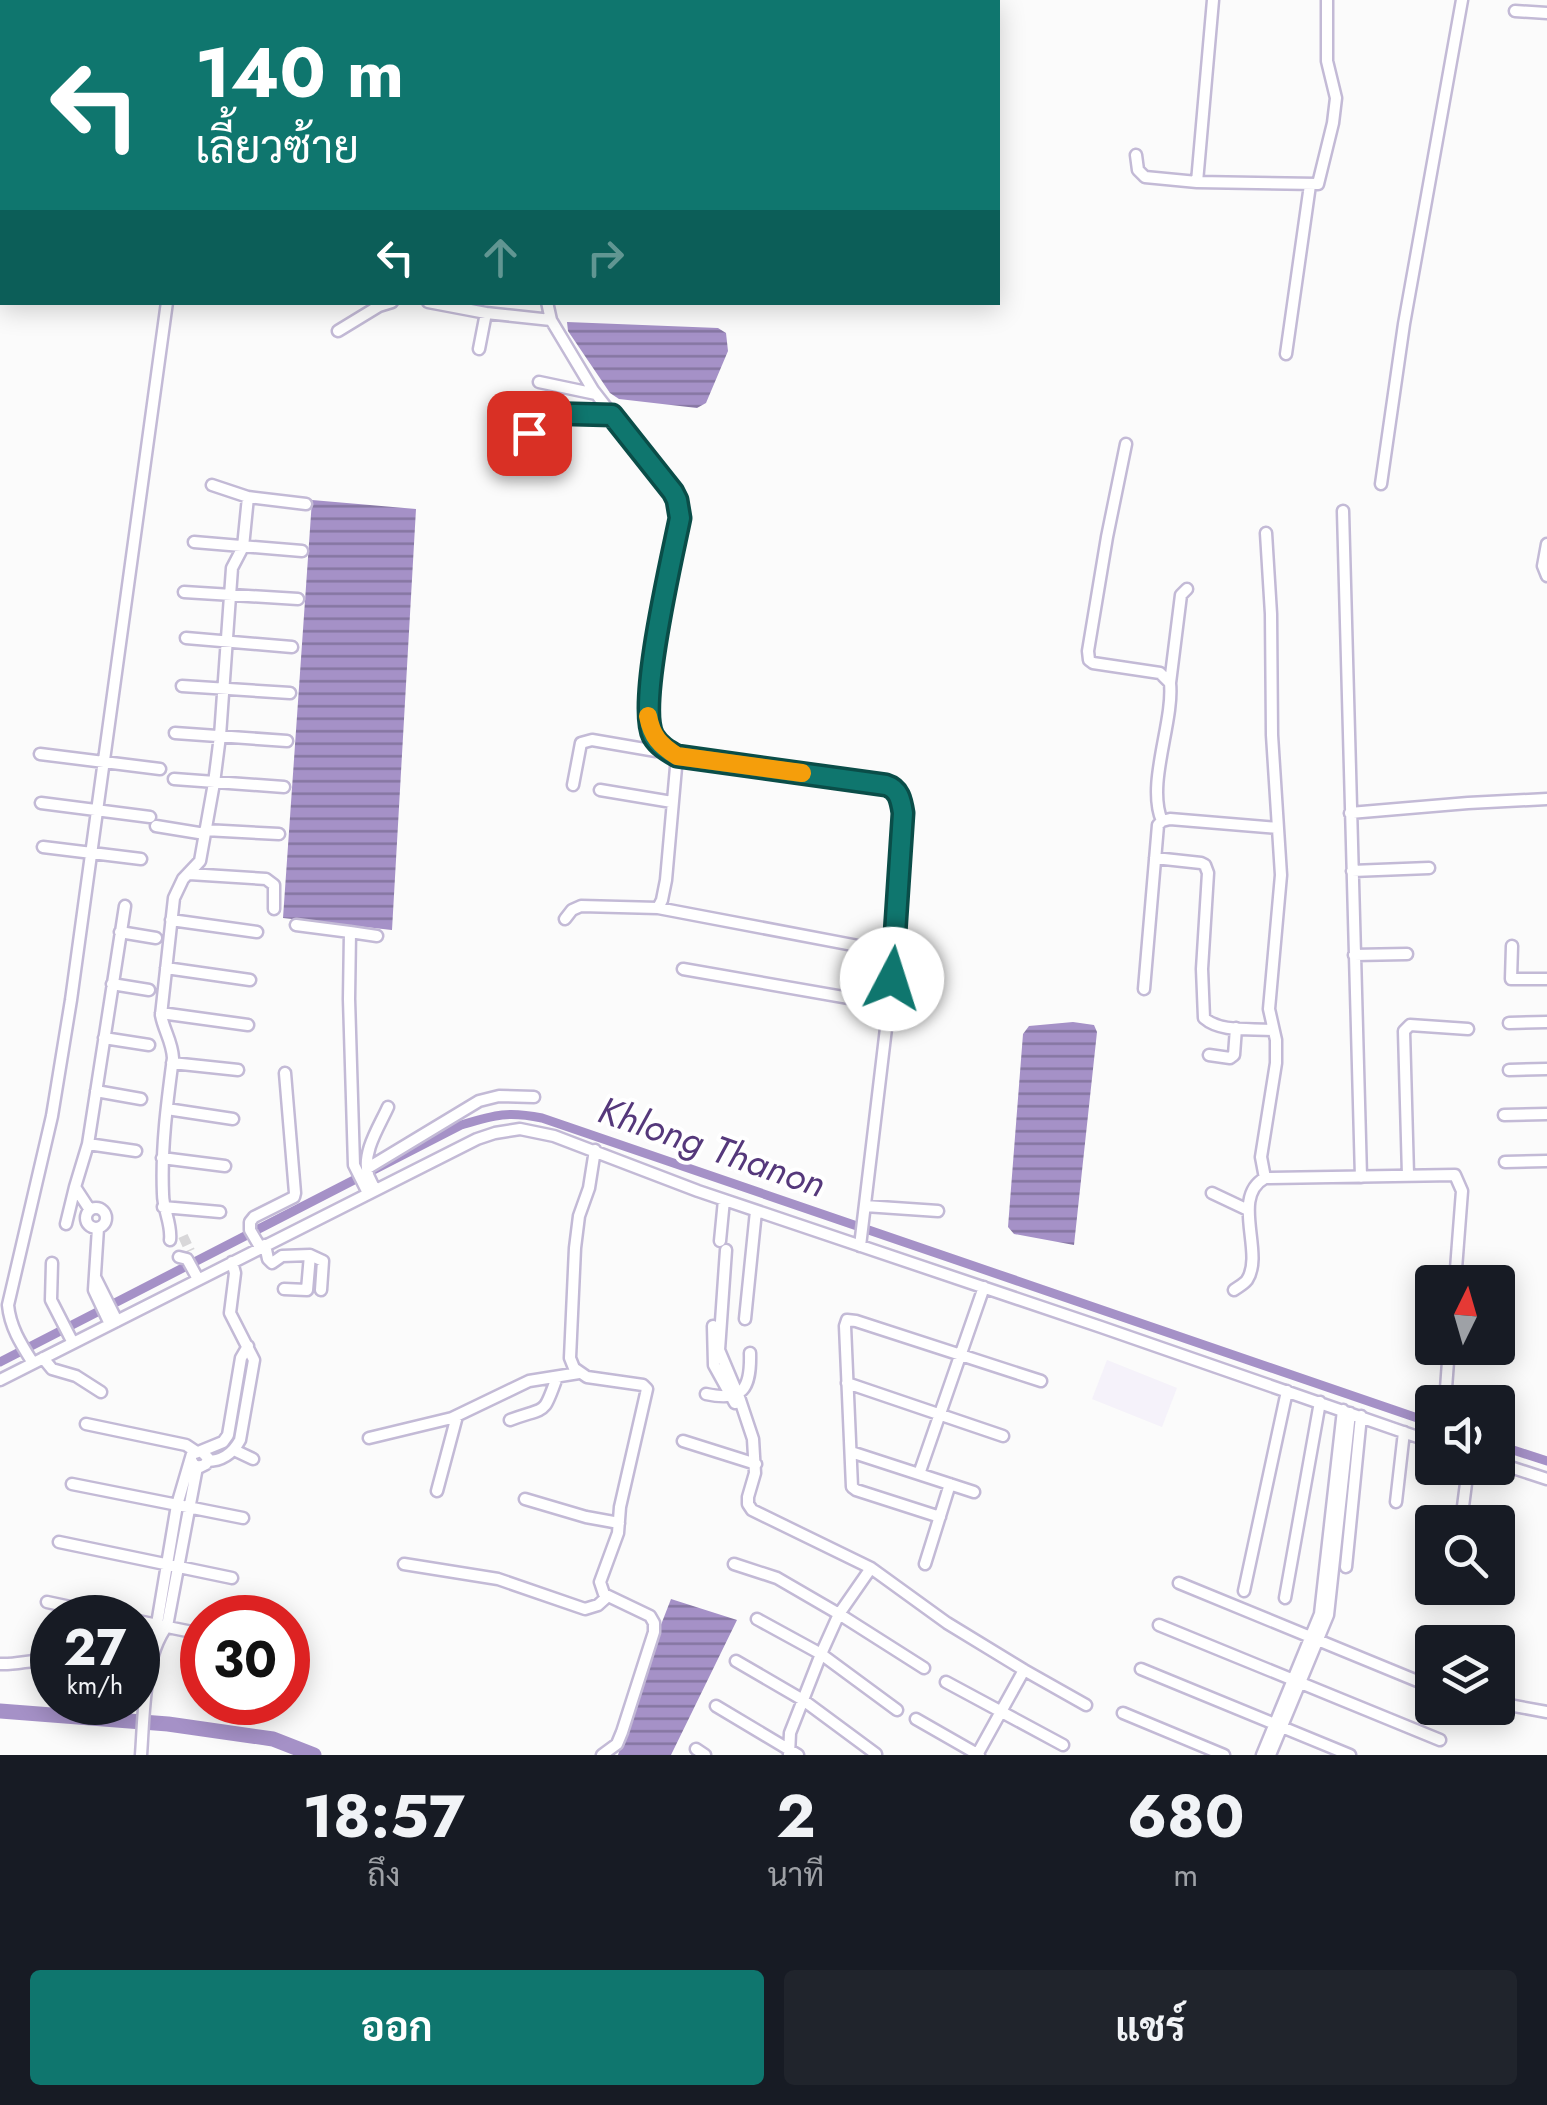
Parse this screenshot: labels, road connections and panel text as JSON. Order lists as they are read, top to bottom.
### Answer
{
  "water": ["Khlong Thanon"],
  "north": "top",
  "page": {
    "turn": ["140 m", "เลี้ยวซ้าย"],
    "speed": "27 km/h",
    "limit": "30",
    "eta": [
      "18:57",
      "ถึง",
      "2",
      "นาที",
      "680",
      "m"
    ],
    "buttons": ["ออก", "แชร์"]
  }
}
